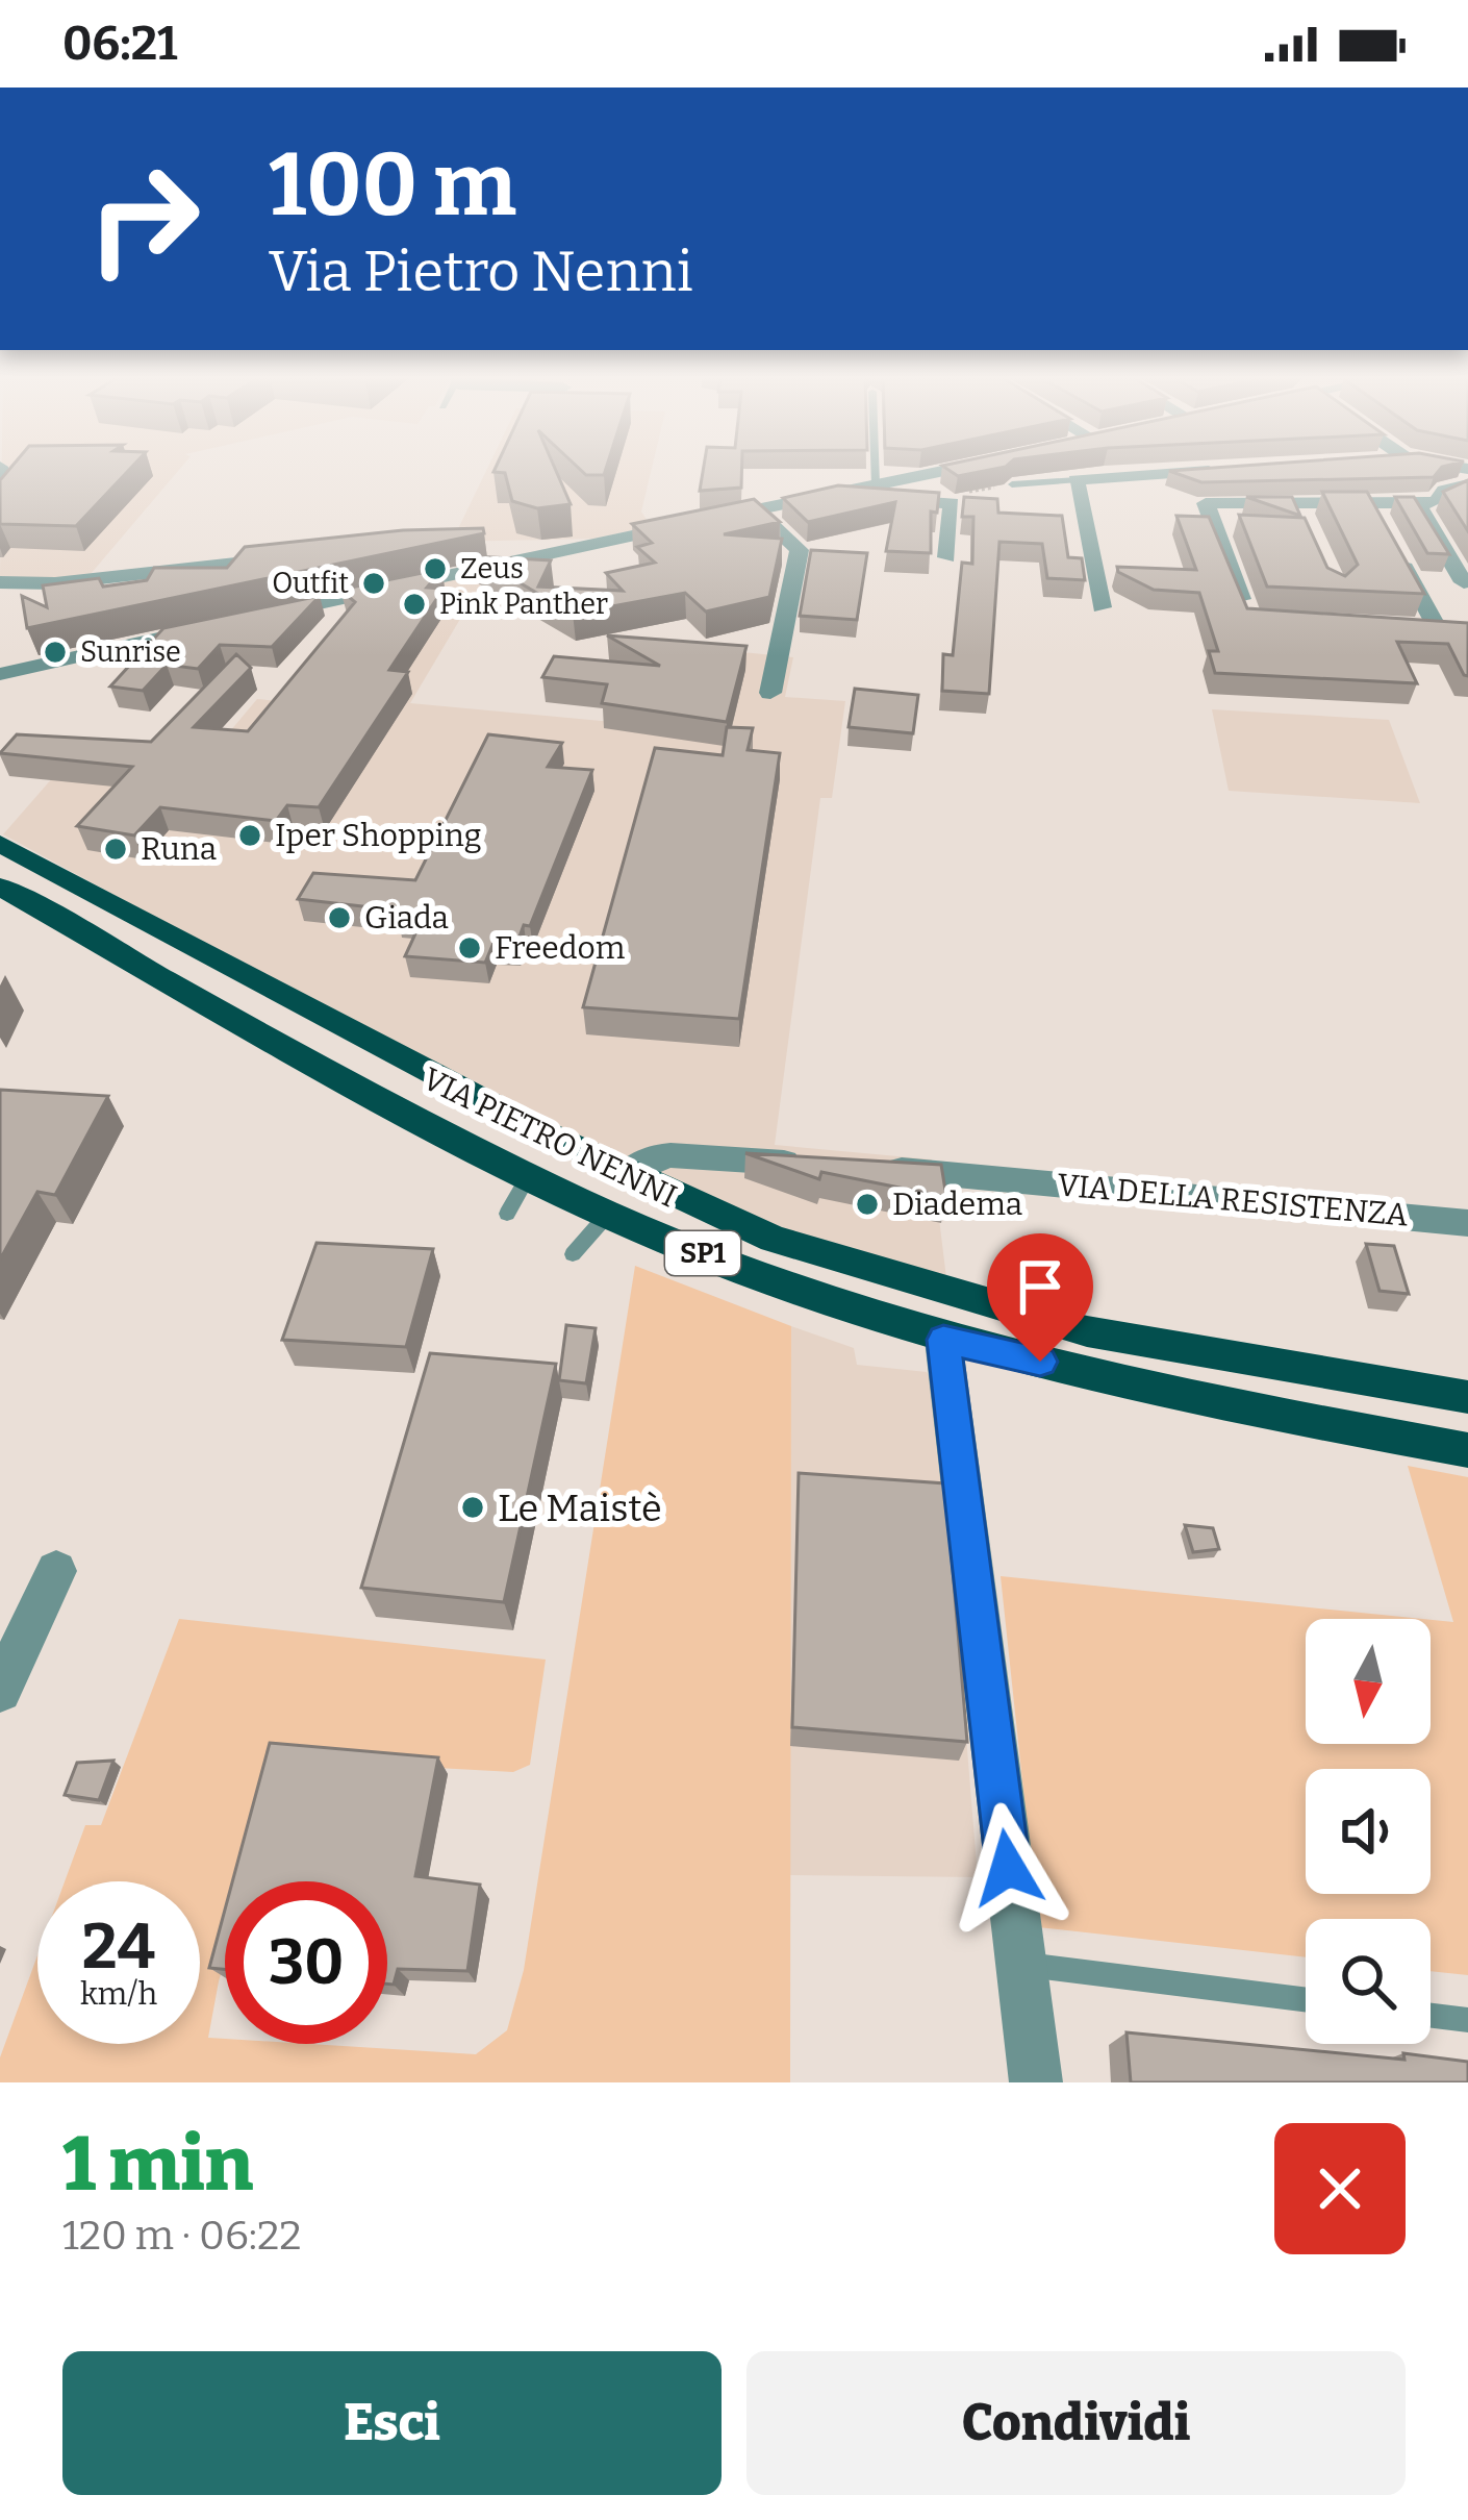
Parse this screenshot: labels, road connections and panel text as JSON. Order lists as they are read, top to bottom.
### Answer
{
  "streets": {
    "main road": ["VIA PIETRO NENNI", "SP1"],
    "street": ["VIA DELLA RESISTENZA"]
  },
  "places": [
    "Zeus",
    "Outfit",
    "Pink Panther",
    "Sunrise",
    "Iper Shopping",
    "Runa",
    "Giada",
    "Freedom",
    "Diadema",
    "Le Maistè"
  ],
  "north": "bottom",
  "page": {
    "status": "06:21",
    "turn": ["100 m", "Via Pietro Nenni"],
    "speed": "24 km/h",
    "limit": "30",
    "heading": ["1 min", "120 m · 06:22"],
    "buttons": ["Esci", "Condividi"]
  }
}
